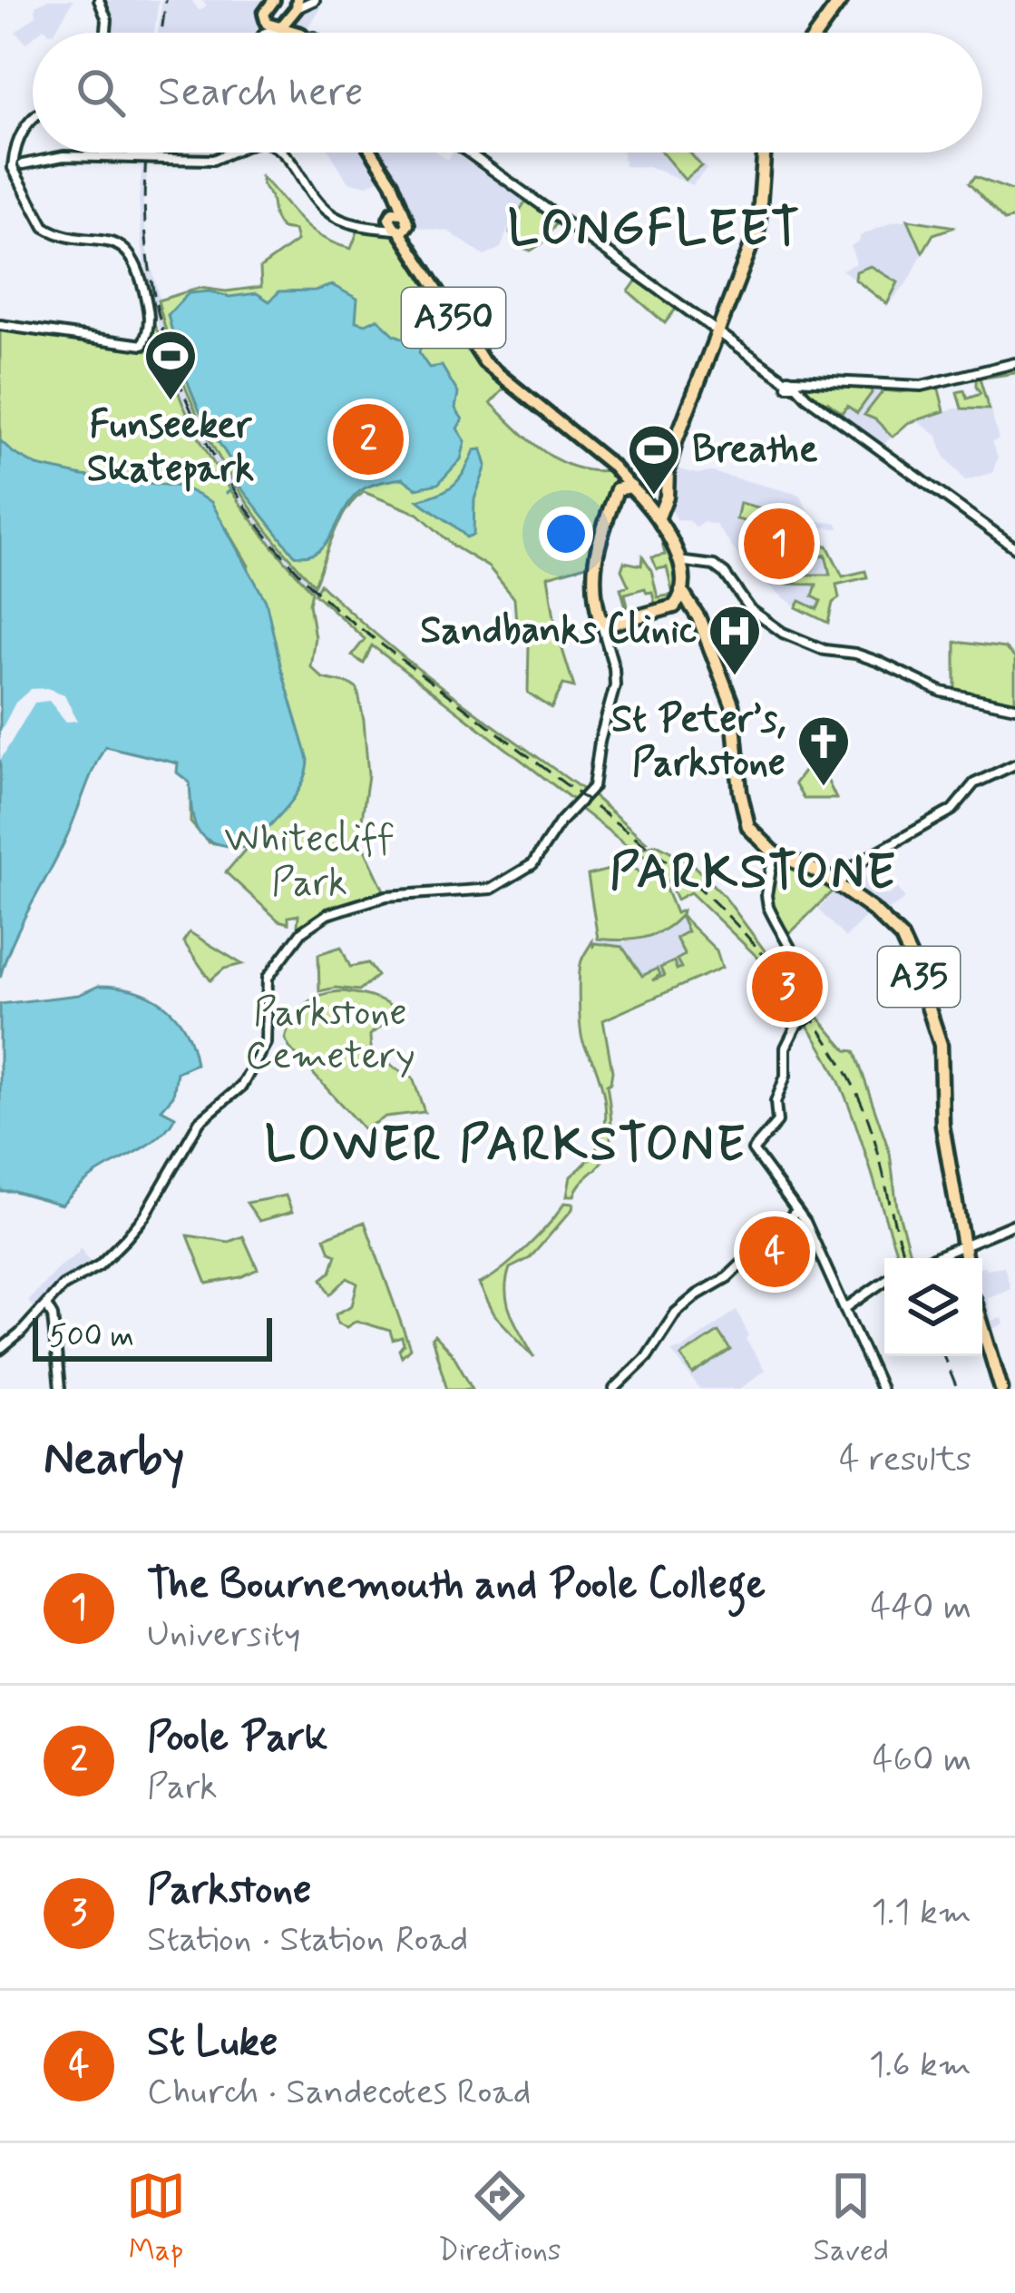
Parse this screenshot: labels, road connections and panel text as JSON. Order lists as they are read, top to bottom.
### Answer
{
  "streets": {
    "highway": ["A35"],
    "main road": ["A350"]
  },
  "districts": ["LONGFLEET", "PARKSTONE", "LOWER PARKSTONE"],
  "parks": ["Whitecliff Park", "Parkstone Cemetery"],
  "places": {
    "sports": ["Funseeker Skatepark", "Breathe"],
    "hospital": ["Sandbanks Clinic"],
    "church": ["St Peter’s, Parkstone"]
  },
  "scale_bar": "500 m",
  "page": {
    "search": "Search here",
    "pins": [
      "2",
      "1",
      "3",
      "4"
    ],
    "scale": "500 m",
    "heading": ["Nearby", "4 results"],
    "list": [
      {
        "mark": "1",
        "name": "The Bournemouth and Poole College",
        "note": "University",
        "value": "440 m"
      },
      {
        "mark": "2",
        "name": "Poole Park",
        "note": "Park",
        "value": "460 m"
      },
      {
        "mark": "3",
        "name": "Parkstone",
        "note": "Station · Station Road",
        "value": "1.1 km"
      },
      {
        "mark": "4",
        "name": "St Luke",
        "note": "Church · Sandecotes Road",
        "value": "1.6 km"
      }
    ],
    "nav": ["Map", "Directions", "Saved"]
  }
}
